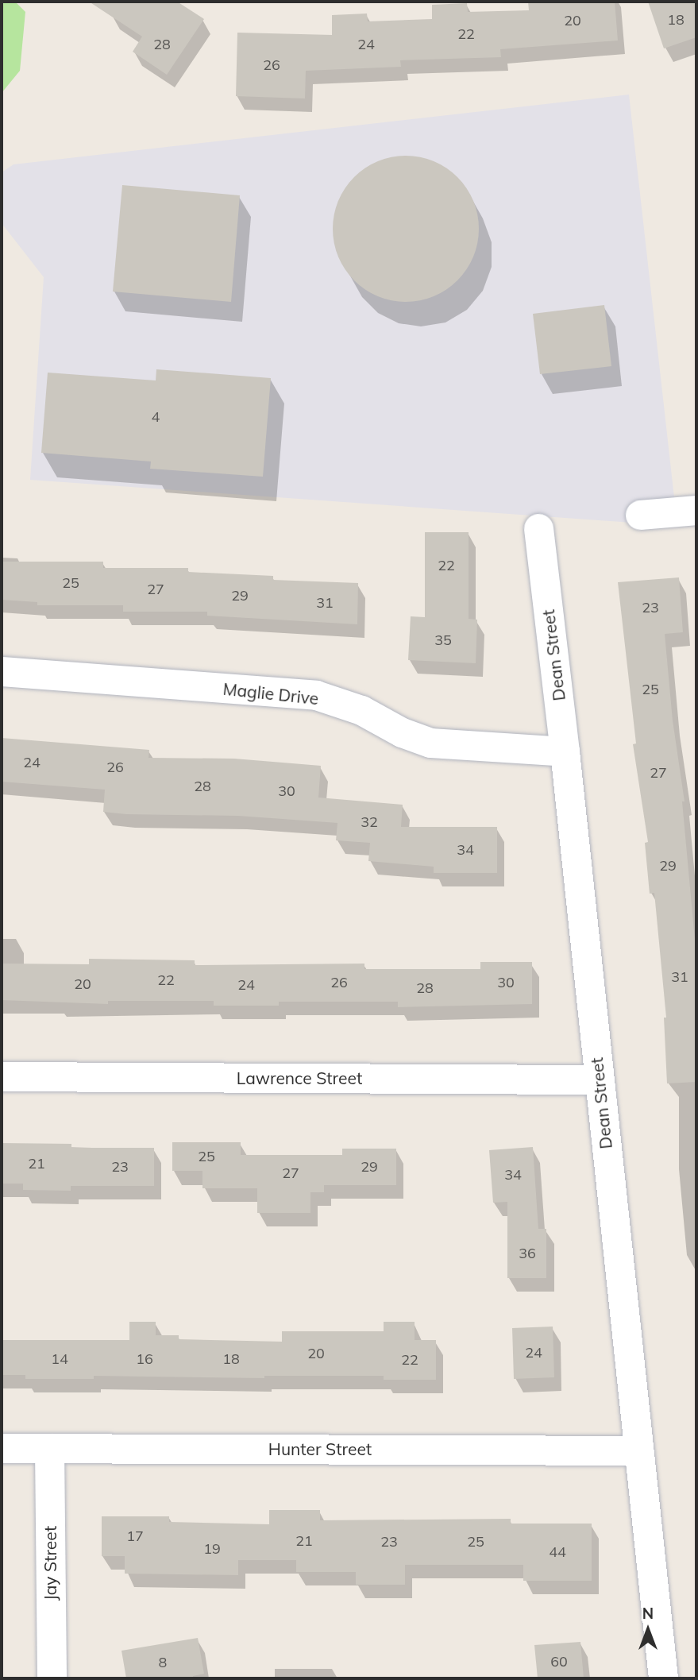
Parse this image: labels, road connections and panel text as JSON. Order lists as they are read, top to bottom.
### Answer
{
  "streets": {
    "street": [
      "Dean Street",
      "Maglie Drive",
      "Lawrence Street",
      "Hunter Street",
      "Jay Street"
    ]
  },
  "crossings": [
    ["Dean Street", "Maglie Drive"],
    ["Dean Street", "Lawrence Street"],
    ["Dean Street", "Hunter Street"],
    ["Hunter Street", "Jay Street"]
  ],
  "house_numbers": [
    "18",
    "20",
    "22",
    "28",
    "24",
    "26",
    "4",
    "22",
    "25",
    "27",
    "29",
    "31",
    "23",
    "35",
    "25",
    "24",
    "26",
    "27",
    "28",
    "30",
    "32",
    "34",
    "29",
    "31",
    "22",
    "26",
    "30",
    "20",
    "24",
    "28",
    "25",
    "21",
    "23",
    "29",
    "27",
    "34",
    "36",
    "24",
    "20",
    "14",
    "16",
    "18",
    "22",
    "17",
    "21",
    "23",
    "25",
    "19",
    "44",
    "60",
    "8"
  ],
  "north": "top"
}
